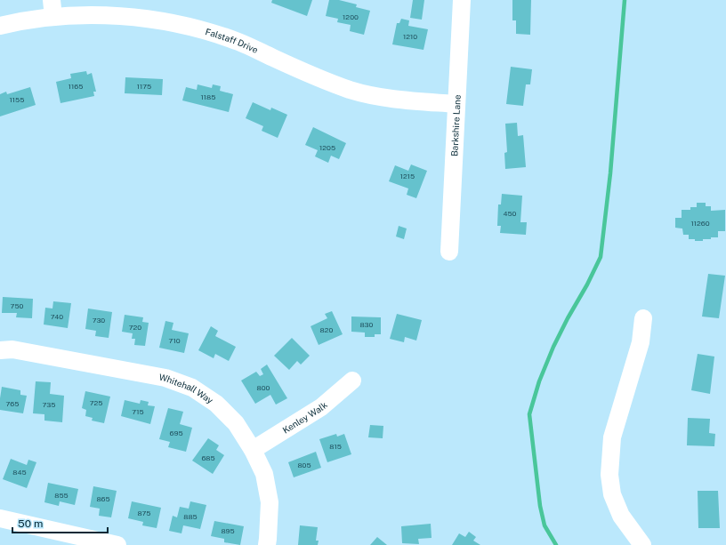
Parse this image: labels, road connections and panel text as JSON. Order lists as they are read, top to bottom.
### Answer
{
  "streets": {
    "street": [
      "Falstaff Drive",
      "Barkshire Lane",
      "Whitehall Way",
      "Kenley Walk"
    ]
  },
  "crossings": [
    ["Falstaff Drive", "Barkshire Lane"],
    ["Whitehall Way", "Kenley Walk"]
  ],
  "house_numbers": [
    "1200",
    "1210",
    "1165",
    "1175",
    "1185",
    "1155",
    "1205",
    "1215",
    "450",
    "11260",
    "750",
    "740",
    "730",
    "830",
    "720",
    "820",
    "710",
    "800",
    "725",
    "765",
    "735",
    "715",
    "695",
    "815",
    "685",
    "805",
    "845",
    "855",
    "865",
    "875",
    "885",
    "895"
  ],
  "scale_bar": "50 m"
}
